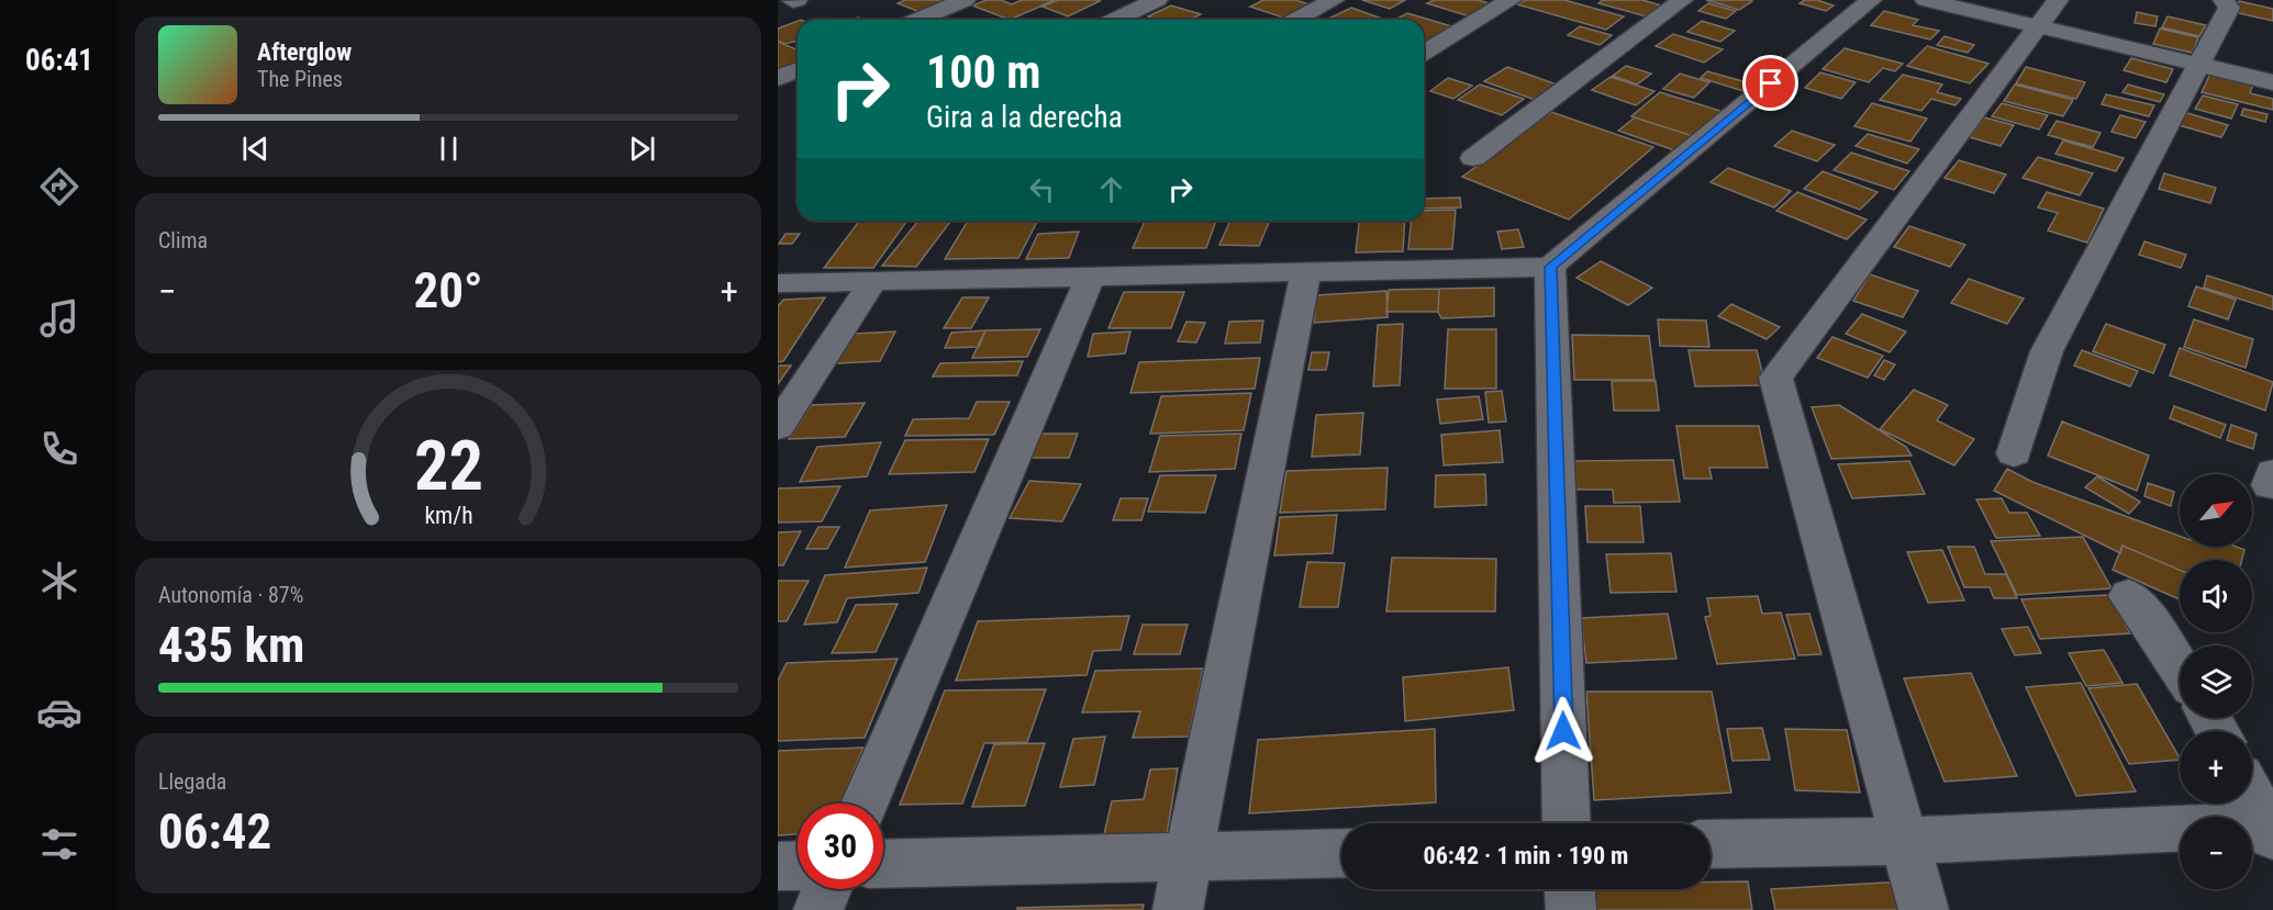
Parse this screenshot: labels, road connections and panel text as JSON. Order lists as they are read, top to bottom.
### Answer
{
  "north": "top right",
  "page": {
    "tabs": "06:41",
    "turn": ["100 m", "Gira a la derecha"],
    "song": ["Afterglow", "The Pines"],
    "tile": [
      "Clima",
      ["Autonomía · 87%", "435 km"],
      ["Llegada", "06:42"]
    ],
    "heat": ["−", "20°", "+"],
    "map_buttons": ["+", "−"],
    "limit": "30",
    "trip": "06:42 · 1 min · 190 m",
    "gauge": ["22", "km/h"]
  }
}
